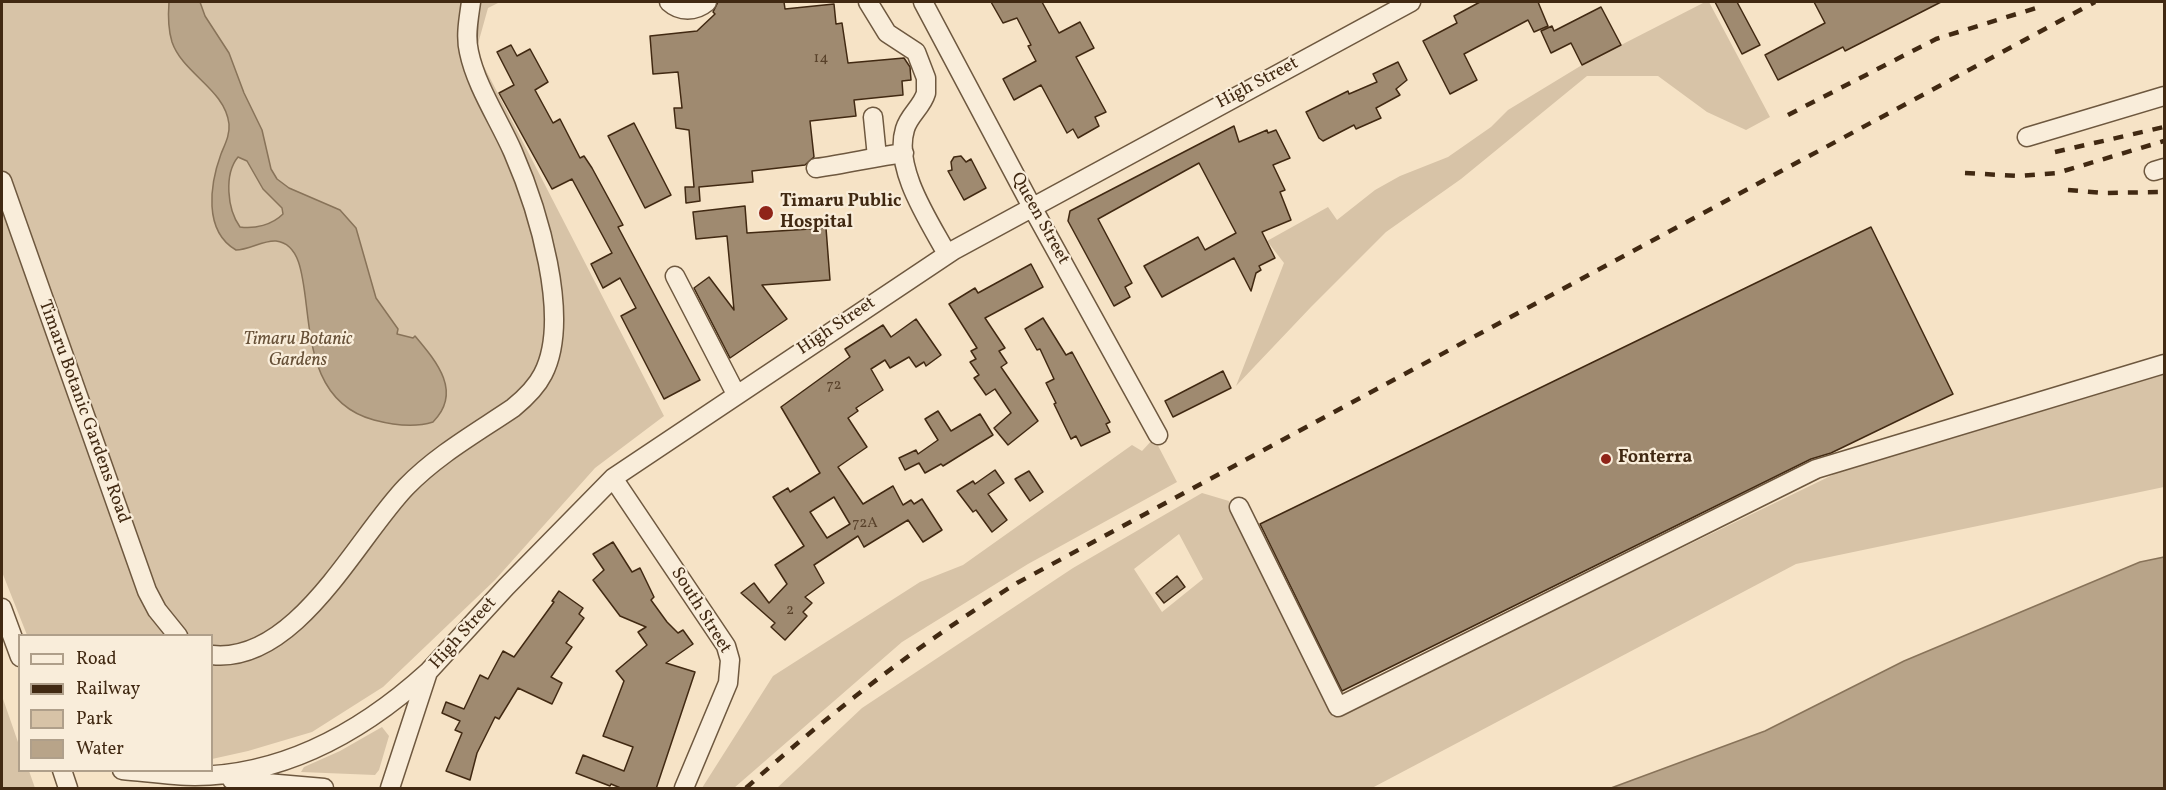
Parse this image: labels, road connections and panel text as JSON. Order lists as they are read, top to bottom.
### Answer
{
  "streets": {
    "street": [
      "High Street",
      "Queen Street",
      "Timaru Botanic Gardens Road",
      "South Street"
    ]
  },
  "crossings": [
    ["High Street", "Queen Street"],
    ["High Street", "South Street"]
  ],
  "parks": ["Timaru Botanic Gardens"],
  "places": ["Timaru Public Hospital", "Fonterra"],
  "house_numbers": [
    "14",
    "72",
    "72A",
    "2"
  ],
  "legend": [
    "Road",
    "Railway",
    "Park",
    "Water"
  ]
}
